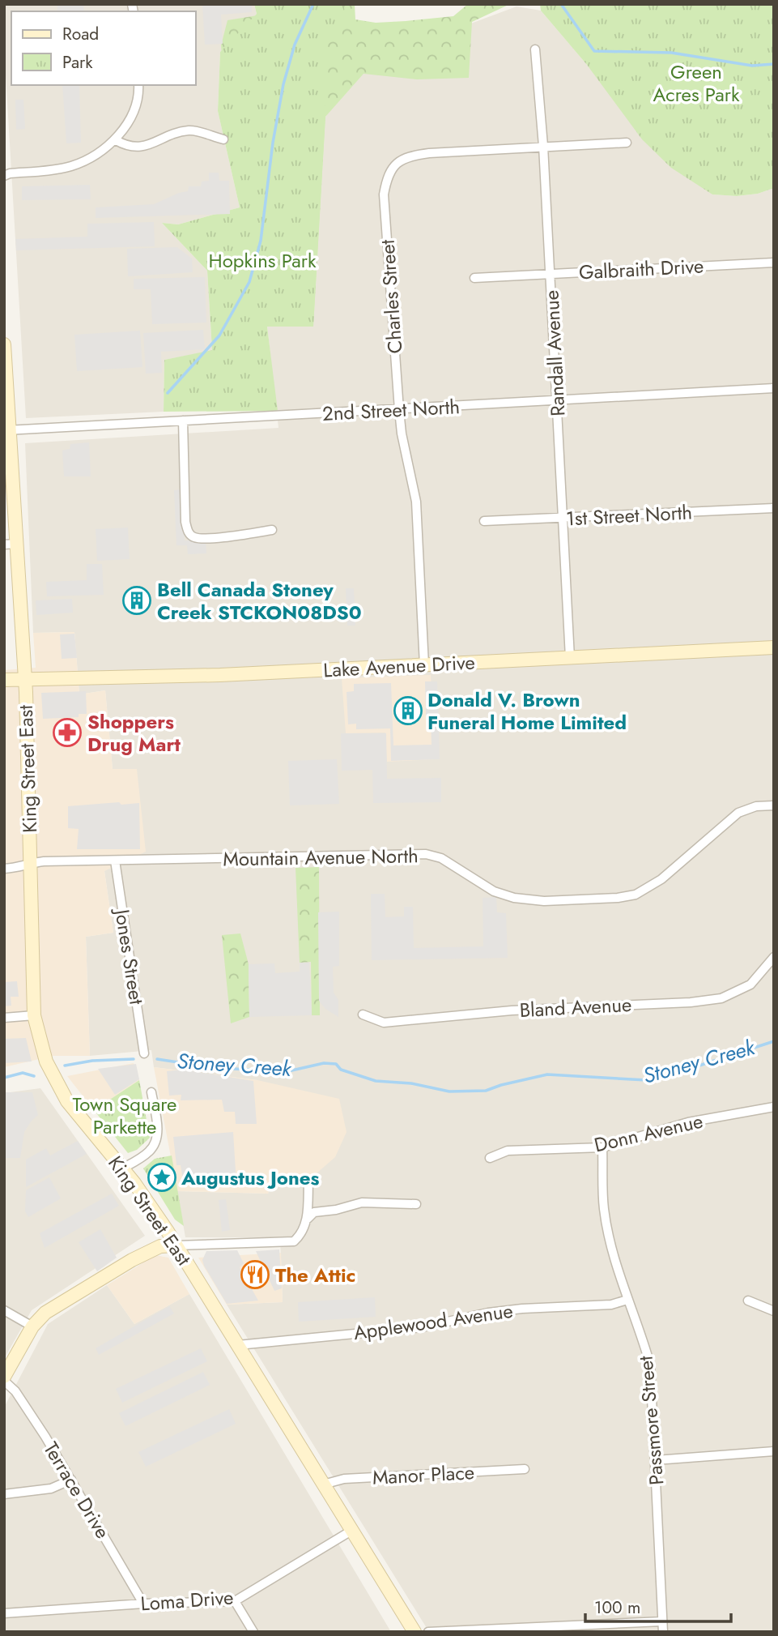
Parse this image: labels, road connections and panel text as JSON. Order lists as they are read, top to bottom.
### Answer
{
  "streets": {
    "main road": ["Lake Avenue Drive", "King Street East"],
    "street": [
      "Galbraith Drive",
      "Charles Street",
      "Randall Avenue",
      "2nd Street North",
      "1st Street North",
      "Mountain Avenue North",
      "Jones Street",
      "Bland Avenue",
      "Donn Avenue",
      "Applewood Avenue",
      "Passmore Street",
      "Manor Place",
      "Terrace Drive",
      "Loma Drive"
    ]
  },
  "crossings": [
    ["Galbraith Drive", "Randall Avenue"],
    ["Charles Street", "Randall Avenue"],
    ["Charles Street", "2nd Street North"],
    ["Charles Street", "Lake Avenue Drive"],
    ["Randall Avenue", "2nd Street North"],
    ["Randall Avenue", "1st Street North"],
    ["Randall Avenue", "Lake Avenue Drive"],
    ["2nd Street North", "King Street East"],
    ["Lake Avenue Drive", "King Street East"],
    ["King Street East", "Mountain Avenue North"],
    ["King Street East", "Applewood Avenue"],
    ["King Street East", "Manor Place"],
    ["King Street East", "Loma Drive"],
    ["Mountain Avenue North", "Jones Street"],
    ["Donn Avenue", "Passmore Street"],
    ["Applewood Avenue", "Passmore Street"],
    ["Terrace Drive", "Loma Drive"]
  ],
  "water": ["Stoney Creek"],
  "parks": ["Green Acres Park", "Hopkins Park", "Town Square Parkette"],
  "places": {
    "building": ["Bell Canada Stoney Creek STCKON08DS0", "Donald V. Brown Funeral Home Limited"],
    "pharmacy": ["Shoppers Drug Mart"],
    "place": ["Augustus Jones"],
    "restaurant": ["The Attic"]
  },
  "legend": ["Road", "Park"],
  "scale_bar": "100 m"
}
